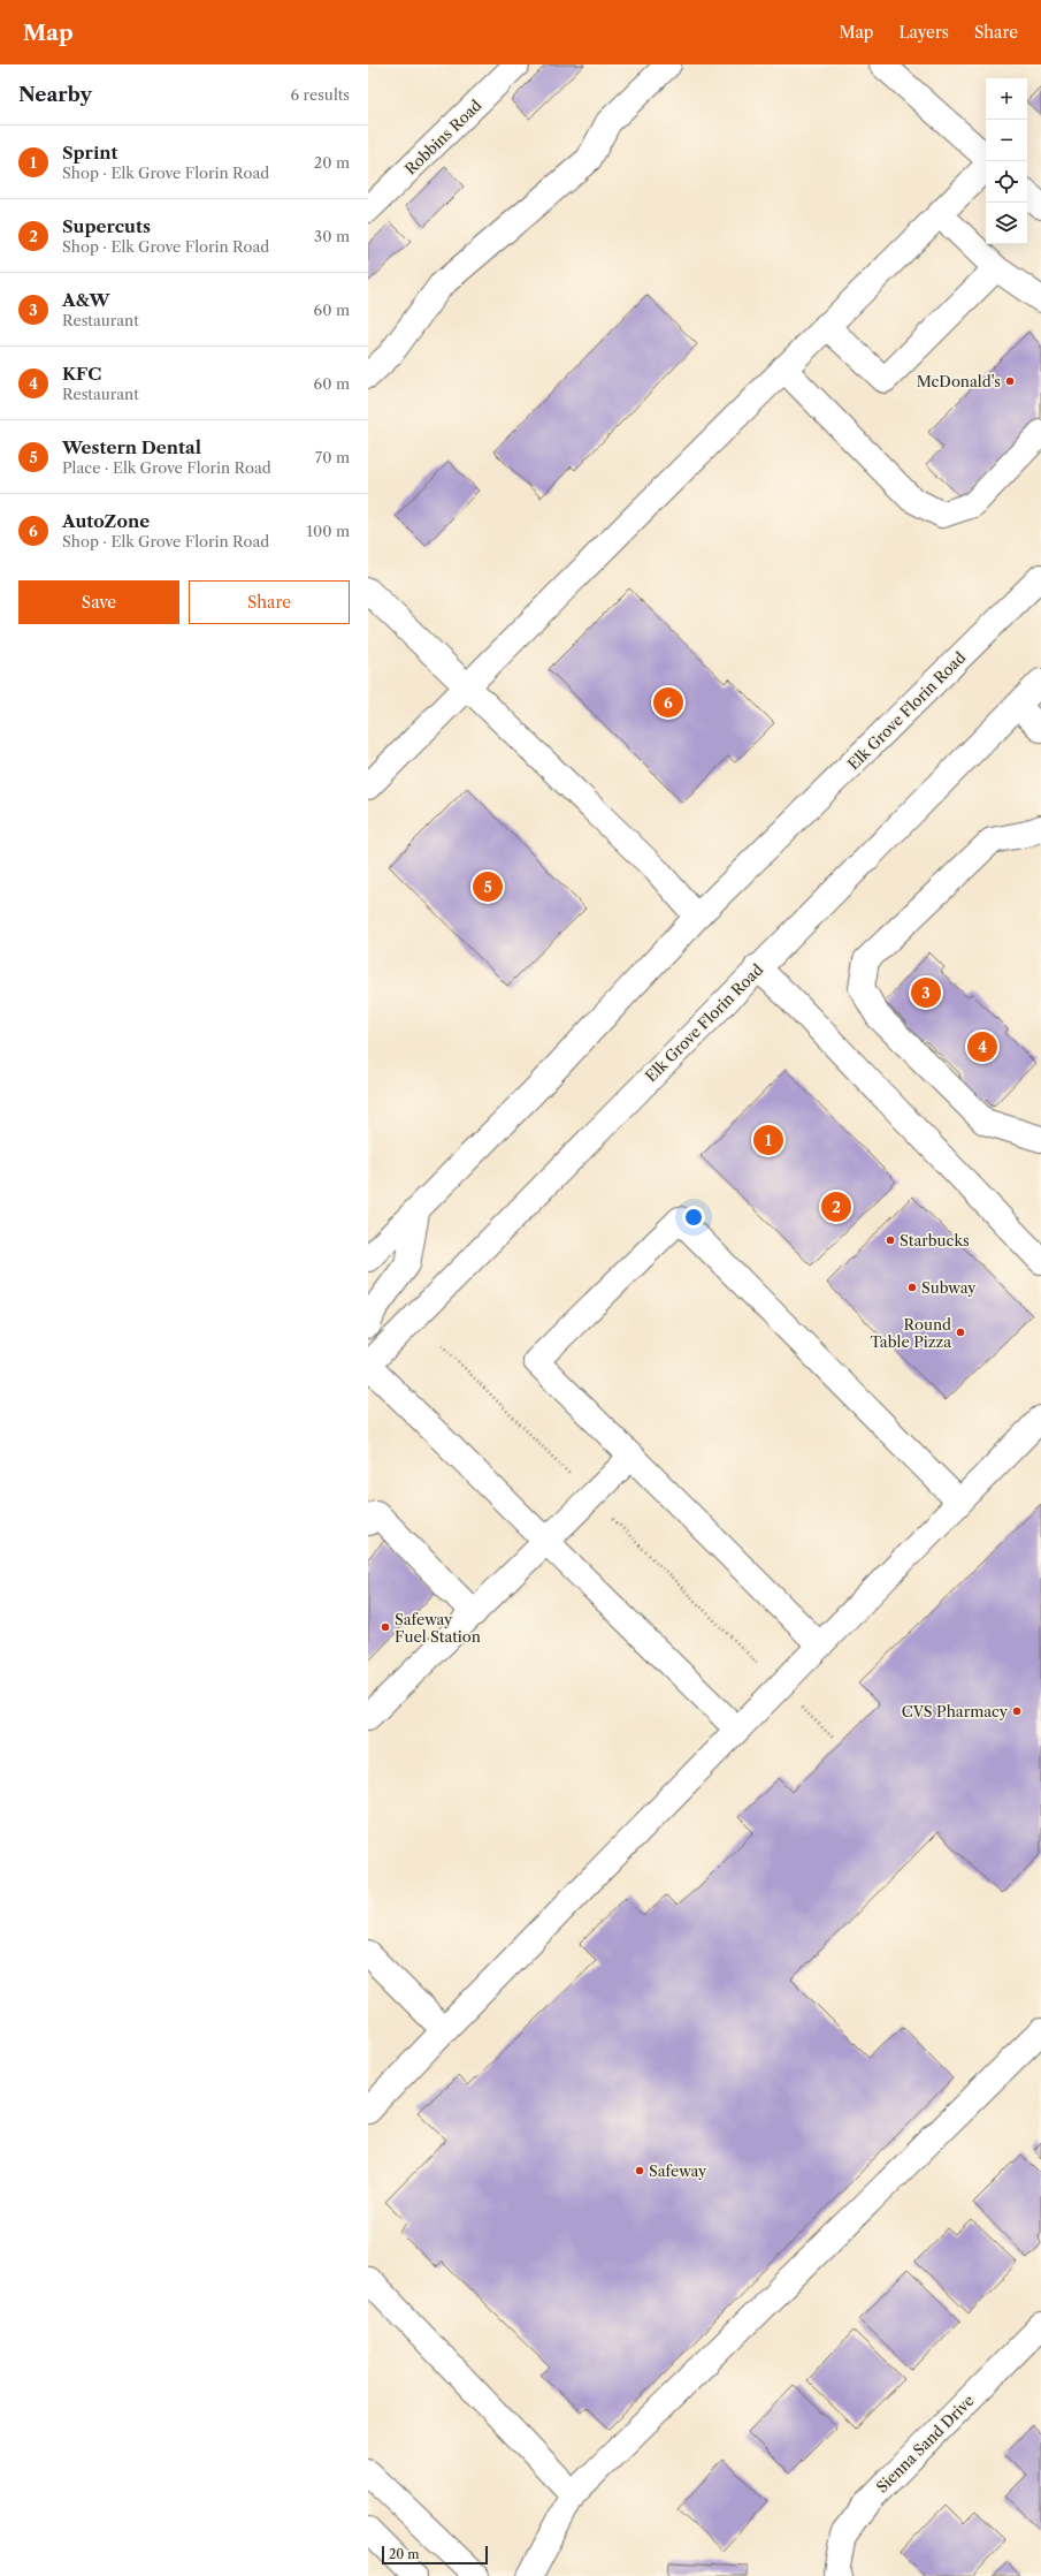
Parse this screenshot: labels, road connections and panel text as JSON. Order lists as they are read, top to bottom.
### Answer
{
  "streets": {
    "main road": ["Robbins Road", "Elk Grove Florin Road", "Sienna Sand Drive"]
  },
  "places": [
    "McDonald's",
    "Starbucks",
    "Subway",
    "Round Table Pizza",
    "Safeway Fuel Station",
    "CVS Pharmacy",
    "Safeway"
  ],
  "scale_bar": "20 m",
  "page": {
    "header": "Map",
    "nav": ["Map", "Layers", "Share"],
    "heading": ["Nearby", "6 results"],
    "map_buttons": ["+", "−"],
    "list": [
      {
        "mark": "1",
        "name": "Sprint",
        "note": "Shop · Elk Grove Florin Road",
        "value": "20 m"
      },
      {
        "mark": "2",
        "name": "Supercuts",
        "note": "Shop · Elk Grove Florin Road",
        "value": "30 m"
      },
      {
        "mark": "3",
        "name": "A&W",
        "note": "Restaurant",
        "value": "60 m"
      },
      {
        "mark": "4",
        "name": "KFC",
        "note": "Restaurant",
        "value": "60 m"
      },
      {
        "mark": "5",
        "name": "Western Dental",
        "note": "Place · Elk Grove Florin Road",
        "value": "70 m"
      },
      {
        "mark": "6",
        "name": "AutoZone",
        "note": "Shop · Elk Grove Florin Road",
        "value": "100 m"
      }
    ],
    "buttons": ["Save", "Share"],
    "pins": [
      "6",
      "5",
      "3",
      "4",
      "1",
      "2"
    ],
    "scale": "20 m"
  }
}
